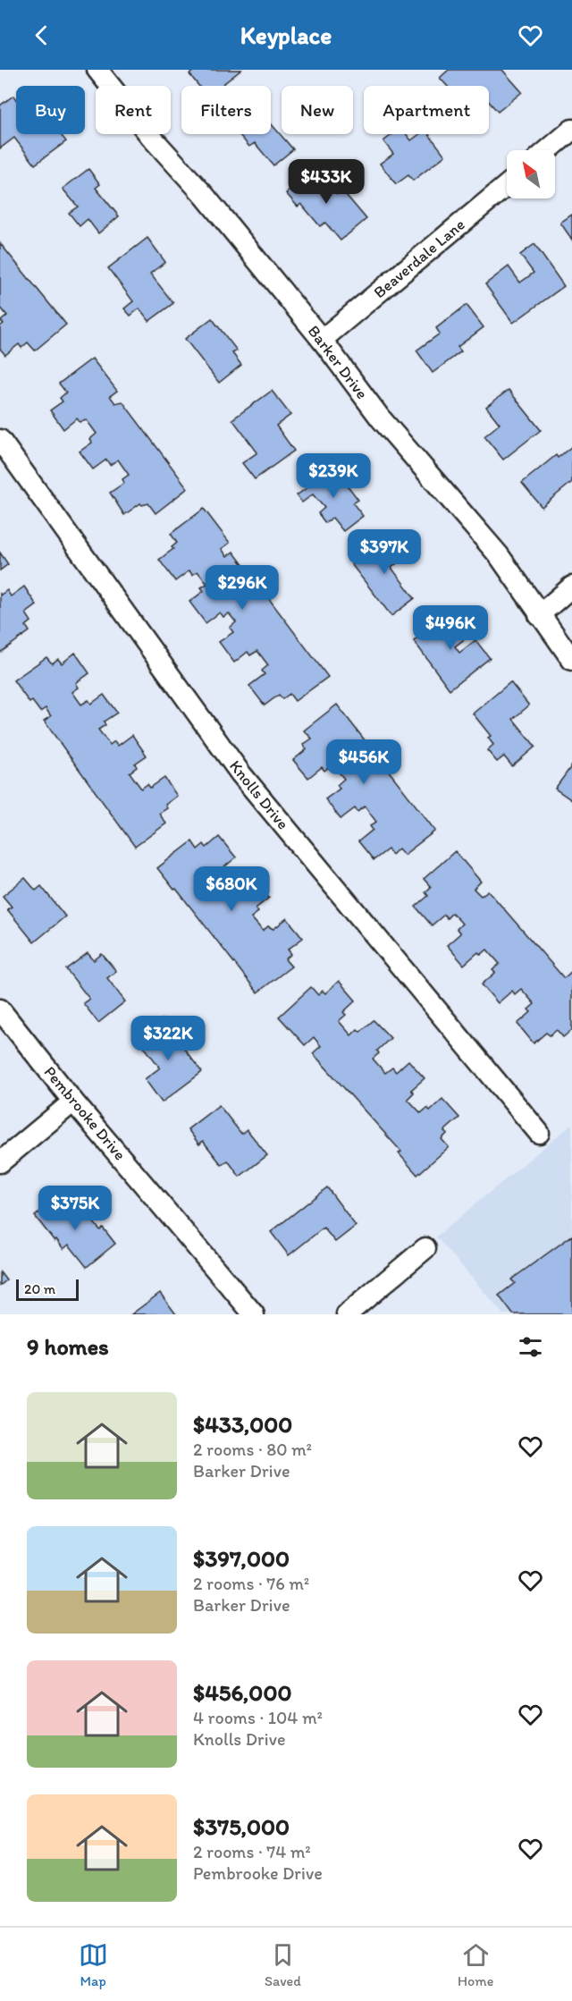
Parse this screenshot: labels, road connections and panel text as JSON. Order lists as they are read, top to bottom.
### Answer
{
  "streets": {
    "street": [
      "Beaverdale Lane",
      "Barker Drive",
      "Knolls Drive",
      "Pembrooke Drive"
    ]
  },
  "crossings": [
    ["Beaverdale Lane", "Barker Drive"]
  ],
  "scale_bar": "20 m",
  "north": "top left",
  "page": {
    "header": "Keyplace",
    "chip": [
      "Buy",
      "Rent",
      "Filters",
      "New",
      "Apartment"
    ],
    "price": [
      "$433K",
      "$239K",
      "$397K",
      "$296K",
      "$496K",
      "$456K",
      "$680K",
      "$322K",
      "$375K"
    ],
    "scale": "20 m",
    "heading": "9 homes",
    "list": [
      {
        "name": "$433,000",
        "note": "2 rooms · 80 m² · Barker Drive"
      },
      {
        "name": "$397,000",
        "note": "2 rooms · 76 m² · Barker Drive"
      },
      {
        "name": "$456,000",
        "note": "4 rooms · 104 m² · Knolls Drive"
      },
      {
        "name": "$375,000",
        "note": "2 rooms · 74 m² · Pembrooke Drive"
      }
    ],
    "tabs": ["Map", "Saved", "Home"]
  }
}
